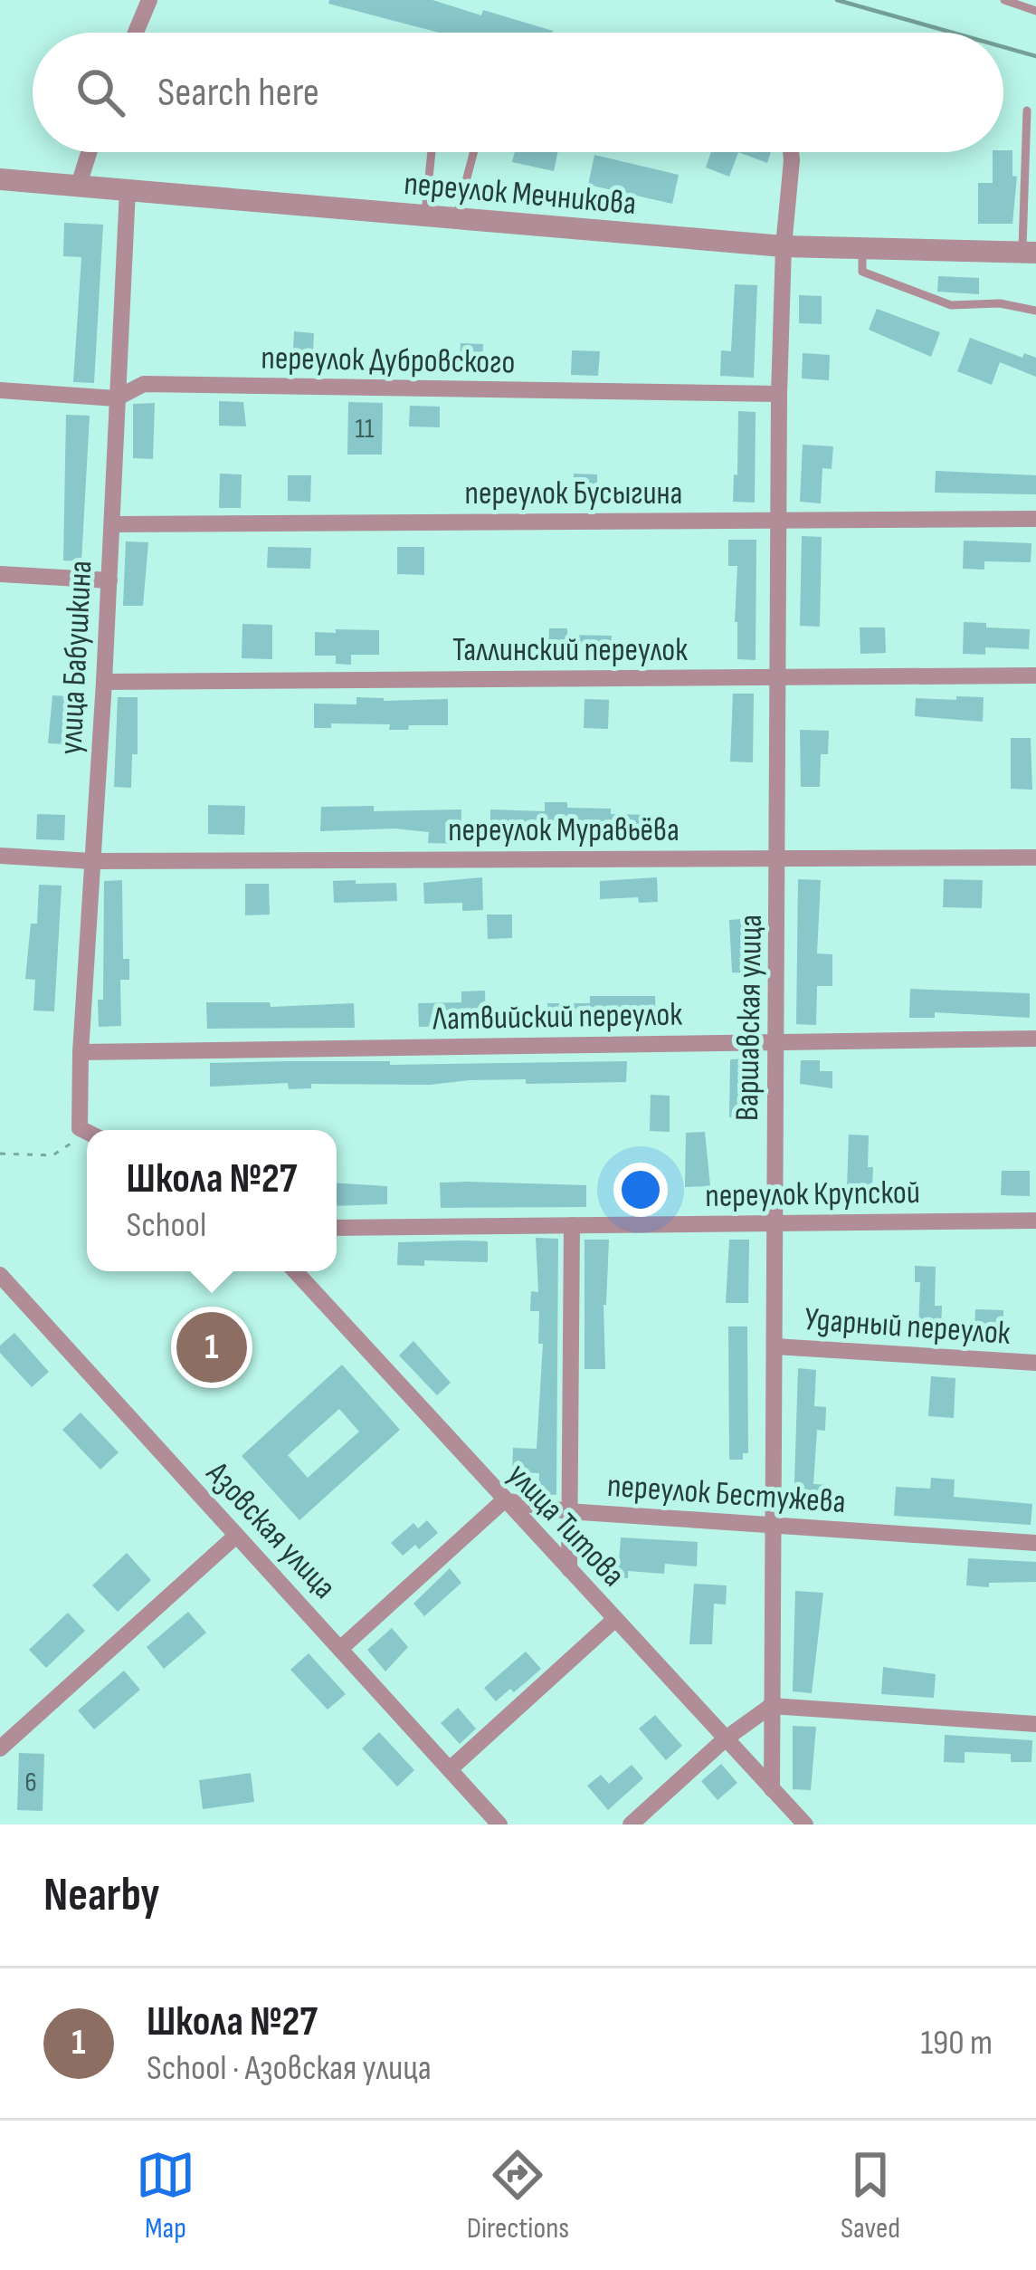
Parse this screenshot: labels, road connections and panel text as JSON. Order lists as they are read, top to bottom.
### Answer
{
  "streets": {
    "street": [
      "переулок Мечникова",
      "переулок Дубровского",
      "переулок Бусыгина",
      "Таллинский переулок",
      "улица Бабушкина",
      "переулок Муравьёва",
      "Латвийский переулок",
      "Варшавская улица",
      "переулок Крупской",
      "Ударный переулок",
      "переулок Бестужева",
      "улица Титова",
      "Азовская улица"
    ]
  },
  "crossings": [
    ["переулок Мечникова", "улица Бабушкина"],
    ["переулок Мечникова", "Варшавская улица"],
    ["переулок Дубровского", "улица Бабушкина"],
    ["переулок Дубровского", "Варшавская улица"],
    ["переулок Бусыгина", "улица Бабушкина"],
    ["переулок Бусыгина", "Варшавская улица"],
    ["Таллинский переулок", "улица Бабушкина"],
    ["Таллинский переулок", "Варшавская улица"],
    ["улица Бабушкина", "переулок Муравьёва"],
    ["улица Бабушкина", "Латвийский переулок"],
    ["переулок Муравьёва", "Варшавская улица"],
    ["Латвийский переулок", "Варшавская улица"],
    ["Варшавская улица", "переулок Крупской"],
    ["Варшавская улица", "Ударный переулок"],
    ["Варшавская улица", "переулок Бестужева"],
    ["Варшавская улица", "улица Титова"],
    ["переулок Бестужева", "улица Титова"]
  ],
  "house_numbers": ["11", "6"],
  "page": {
    "search": "Search here",
    "popup": ["Школа №27", "School"],
    "pins": "1",
    "heading": "Nearby",
    "list": [
      {
        "mark": "1",
        "name": "Школа №27",
        "note": "School · Азовская улица",
        "value": "190 m"
      }
    ],
    "nav": ["Map", "Directions", "Saved"]
  }
}
